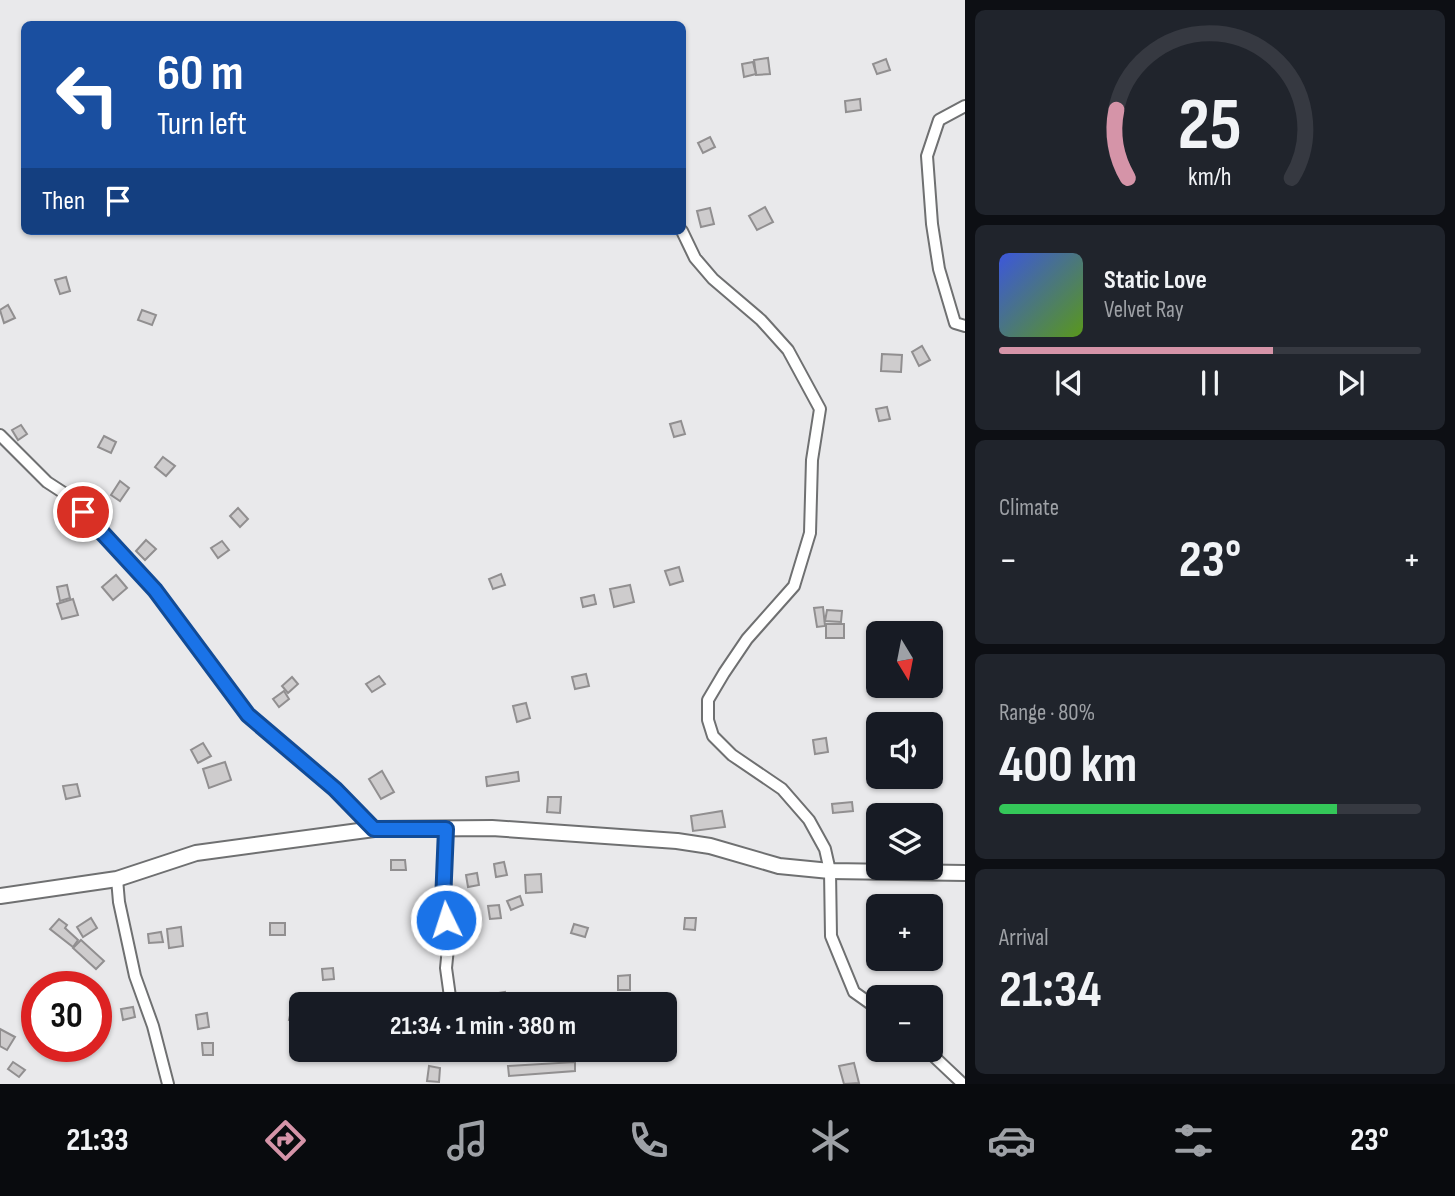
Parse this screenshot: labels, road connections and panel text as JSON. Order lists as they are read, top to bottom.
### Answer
{
  "north": "bottom",
  "page": {
    "turn": ["60 m", "Turn left"],
    "then": "Then",
    "song": ["Static Love", "Velvet Ray"],
    "tile": [
      "Climate",
      ["Range · 80%", "400 km"],
      ["Arrival", "21:34"]
    ],
    "heat": ["−", "23°", "+"],
    "map_buttons": ["+", "−"],
    "limit": "30",
    "trip": "21:34 · 1 min · 380 m",
    "tabs": ["21:33", "23°"],
    "gauge": ["25", "km/h"]
  }
}
